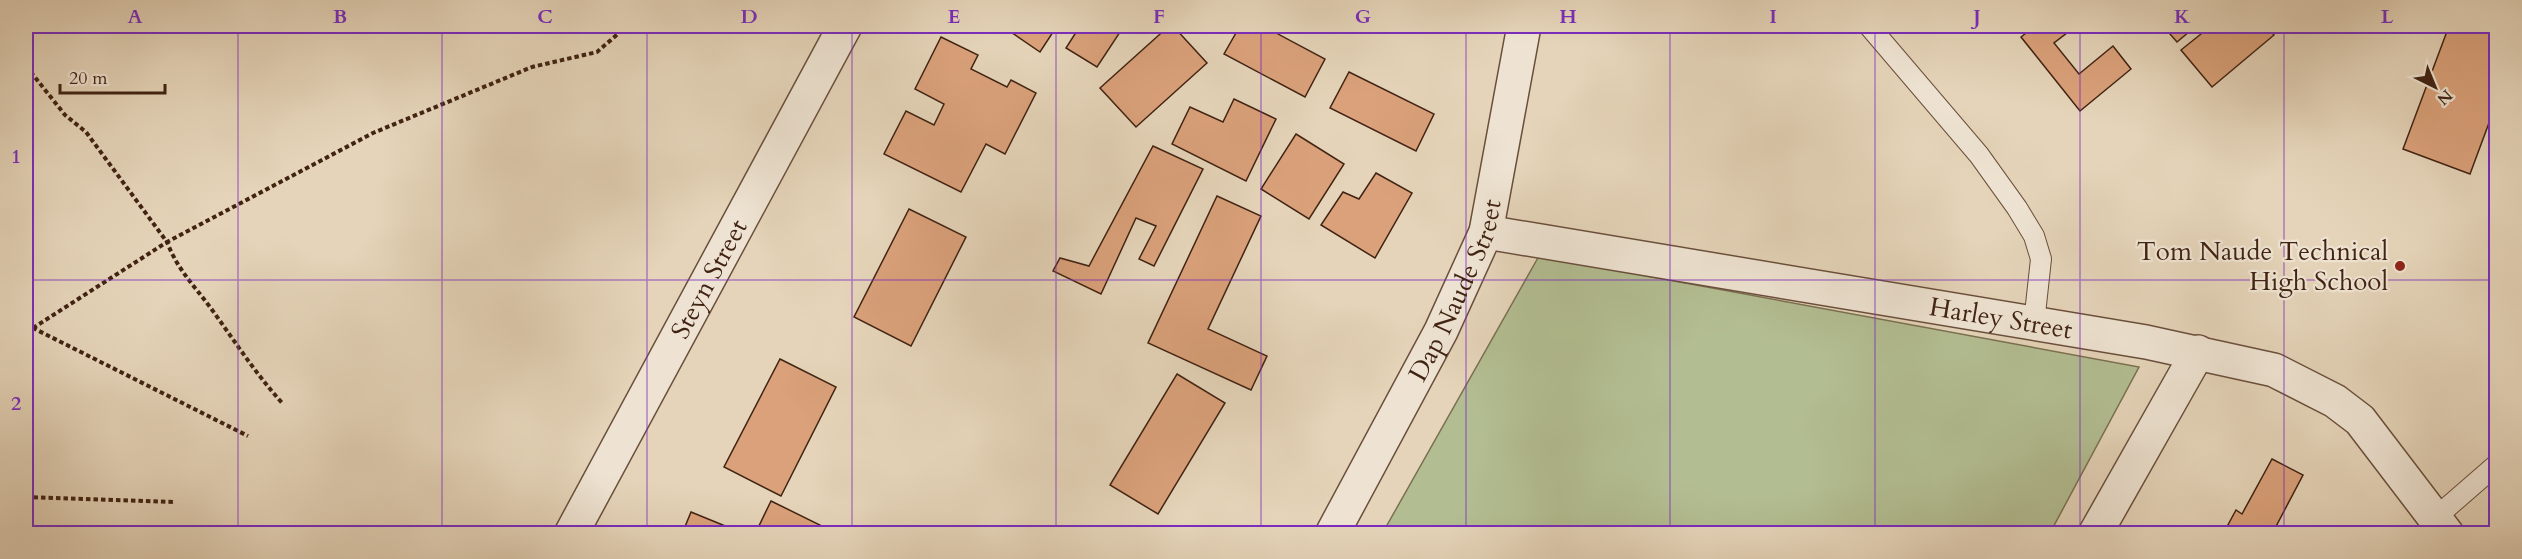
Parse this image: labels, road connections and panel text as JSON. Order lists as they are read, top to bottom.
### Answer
{
  "streets": {
    "street": ["Steyn Street", "Dap Naude Street", "Harley Street"]
  },
  "crossings": [
    ["Dap Naude Street", "Harley Street"]
  ],
  "places": ["Tom Naude Technical High School"],
  "scale_bar": "20 m",
  "north": "bottom right",
  "grid": {
    "columns": [
      "A",
      "B",
      "C",
      "D",
      "E",
      "F",
      "G",
      "H",
      "I",
      "J",
      "K",
      "L"
    ],
    "rows": ["1", "2"]
  }
}
